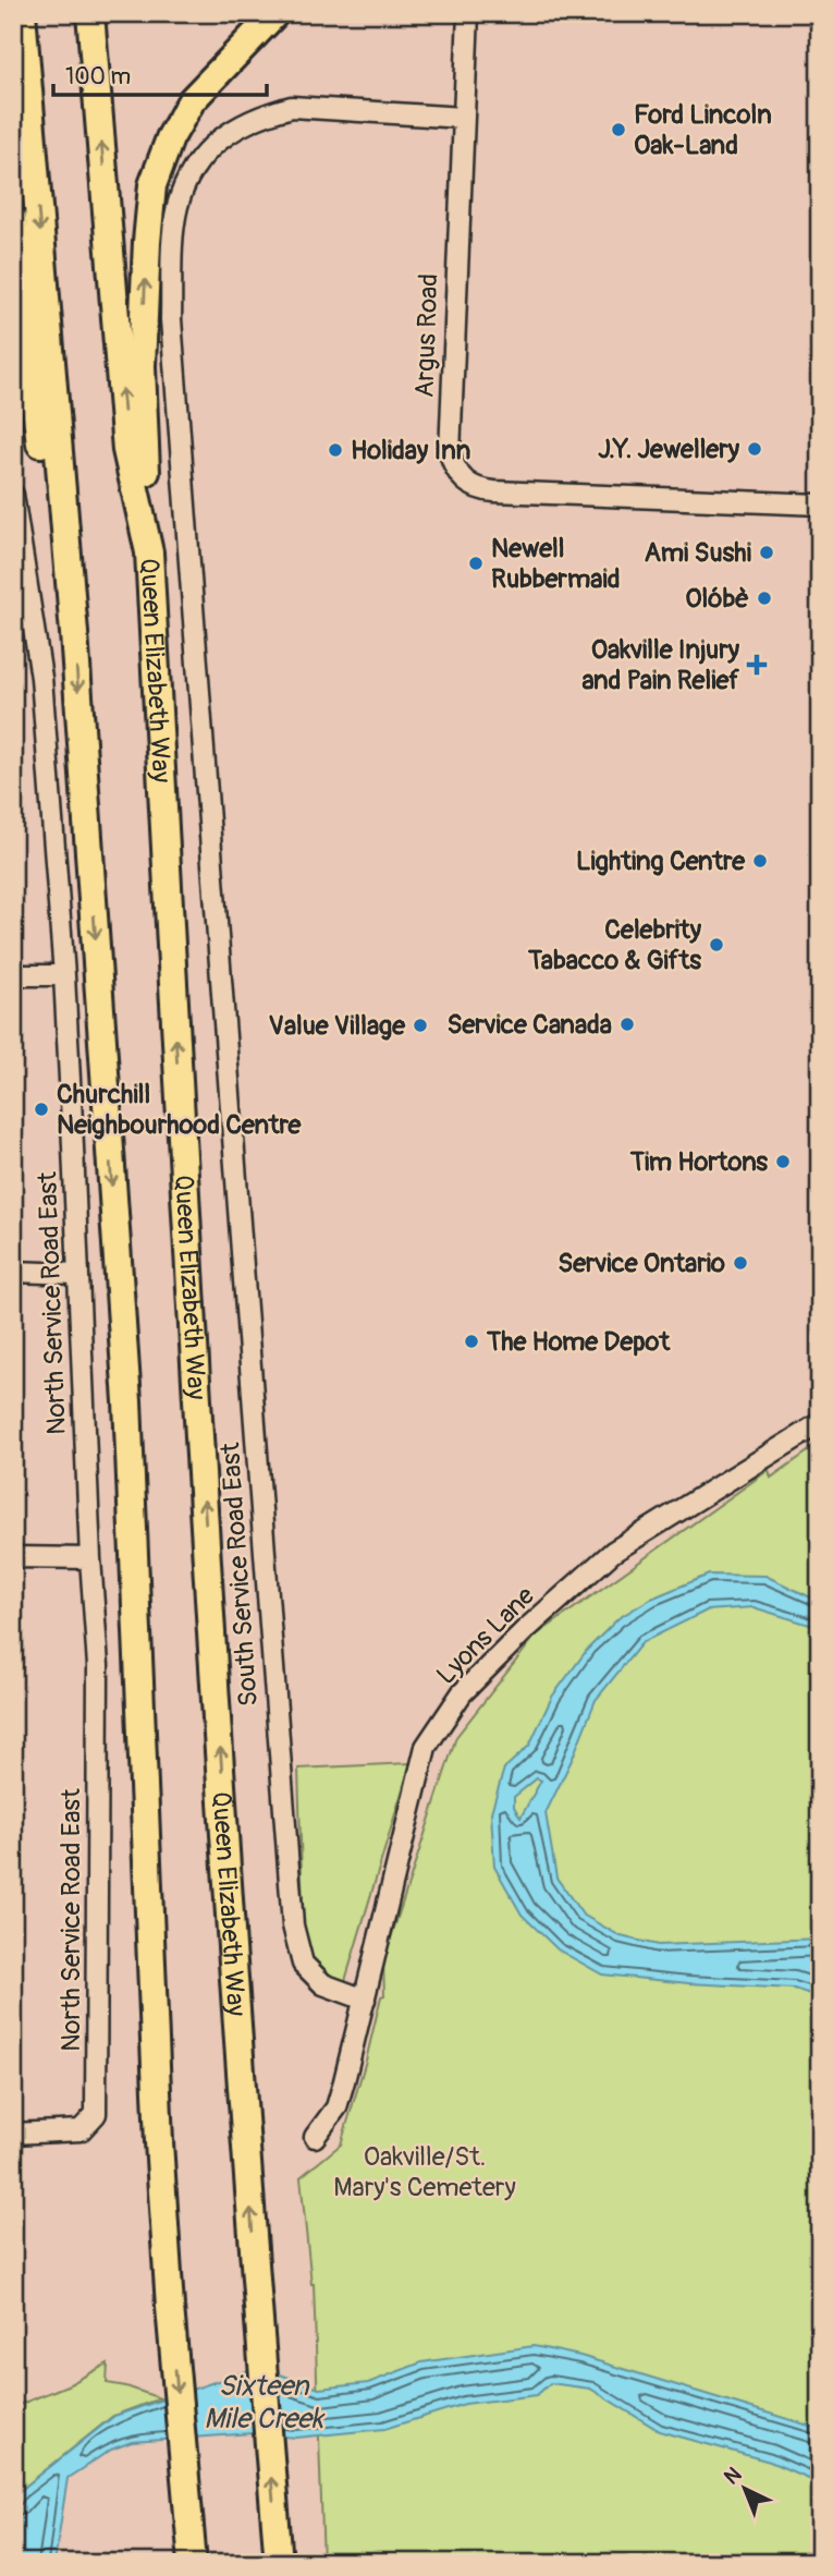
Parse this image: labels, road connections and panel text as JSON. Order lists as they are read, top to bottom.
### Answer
{
  "streets": {
    "highway": ["Queen Elizabeth Way"],
    "street": [
      "Argus Road",
      "North Service Road East",
      "South Service Road East",
      "Lyons Lane"
    ]
  },
  "crossings": [
    ["Argus Road", "South Service Road East"],
    ["South Service Road East", "Lyons Lane"]
  ],
  "water": ["Sixteen Mile Creek"],
  "parks": ["Oakville/St. Mary's Cemetery"],
  "places": {
    "other": [
      "Ford Lincoln Oak-Land",
      "J.Y. Jewellery",
      "Holiday Inn",
      "Ami Sushi",
      "Newell Rubbermaid",
      "Olóbè",
      "Lighting Centre",
      "Celebrity Tabacco & Gifts",
      "Service Canada",
      "Value Village",
      "Churchill Neighbourhood Centre",
      "Tim Hortons",
      "Service Ontario",
      "The Home Depot"
    ],
    "health": ["Oakville Injury and Pain Relief"]
  },
  "scale_bar": "100 m",
  "north": "top left"
}
